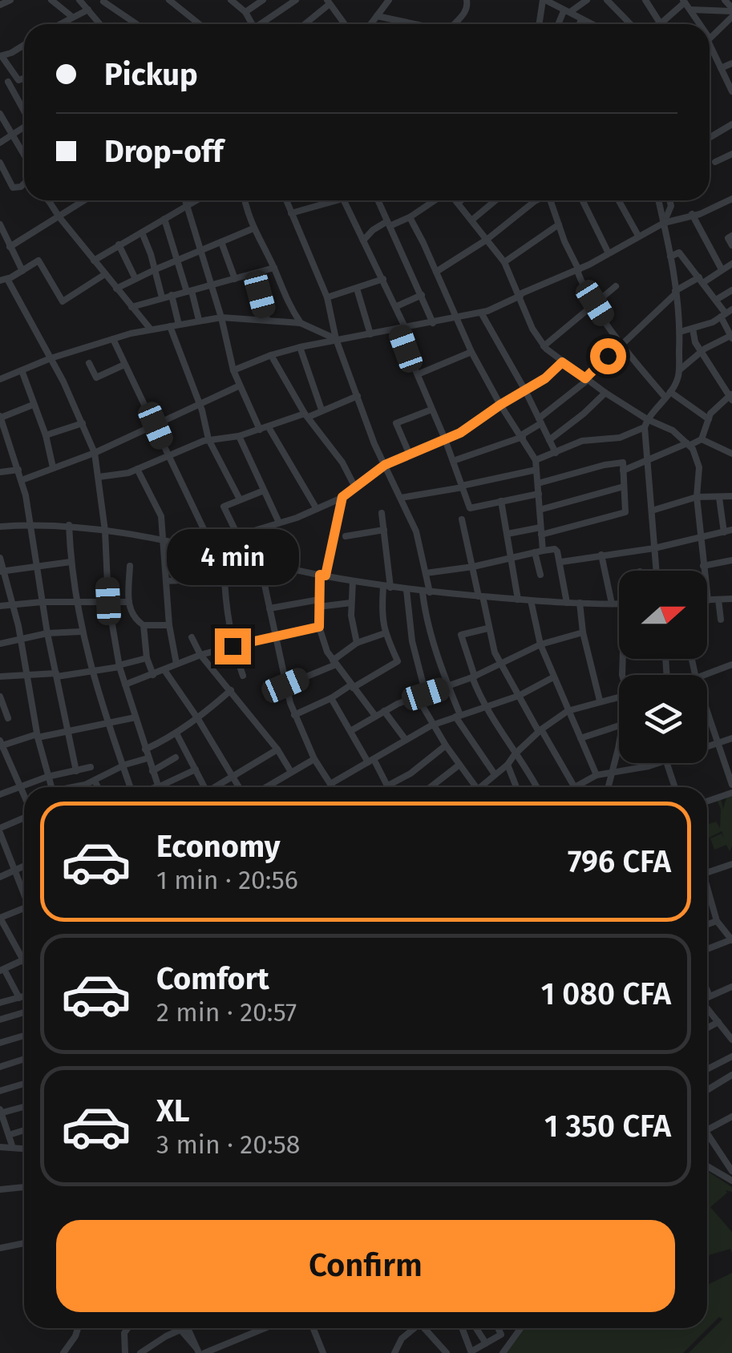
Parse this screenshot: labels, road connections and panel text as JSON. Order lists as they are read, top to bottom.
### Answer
{
  "north": "right",
  "page": {
    "banner": ["Pickup", "Drop-off"],
    "bubble": "4 min",
    "list": [
      {
        "name": "Economy",
        "note": "1 min · 20:56",
        "value": "796 CFA"
      },
      {
        "name": "Comfort",
        "note": "2 min · 20:57",
        "value": "1 080 CFA"
      },
      {
        "name": "XL",
        "note": "3 min · 20:58",
        "value": "1 350 CFA"
      }
    ],
    "buttons": "Confirm"
  }
}
